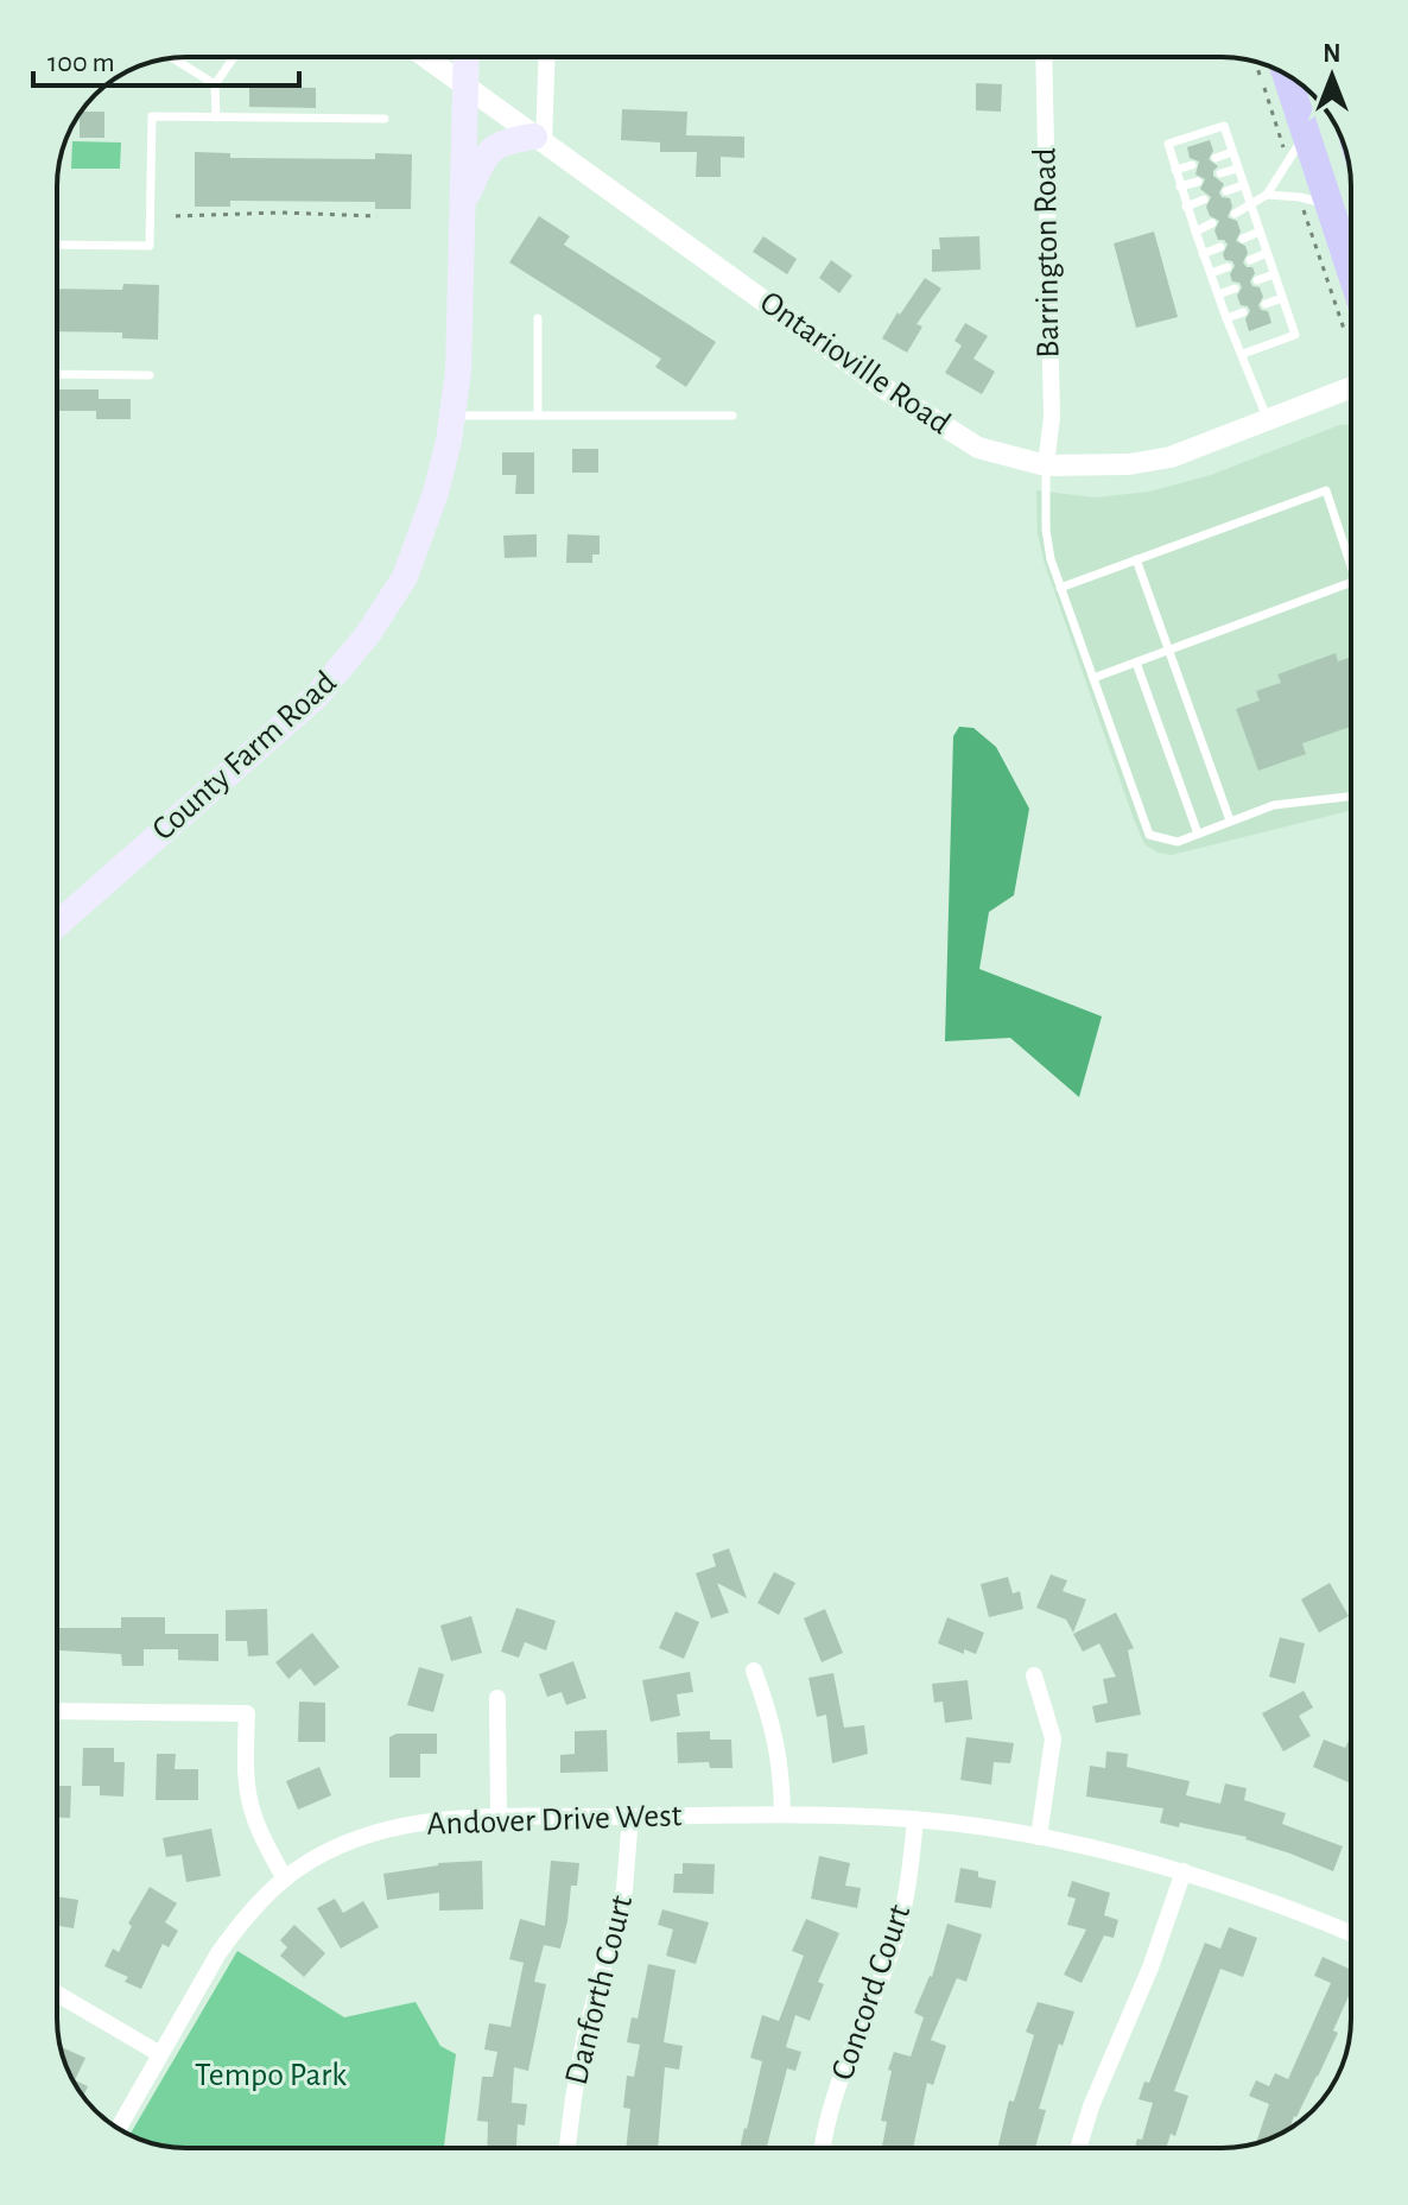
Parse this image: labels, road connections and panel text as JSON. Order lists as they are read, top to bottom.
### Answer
{
  "streets": {
    "main road": ["County Farm Road"],
    "street": [
      "Barrington Road",
      "Ontarioville Road",
      "Andover Drive West",
      "Danforth Court",
      "Concord Court"
    ]
  },
  "crossings": [
    ["Barrington Road", "Ontarioville Road"],
    ["Ontarioville Road", "County Farm Road"],
    ["Andover Drive West", "Danforth Court"],
    ["Andover Drive West", "Concord Court"]
  ],
  "parks": ["Tempo Park"],
  "scale_bar": "100 m",
  "north": "top"
}
